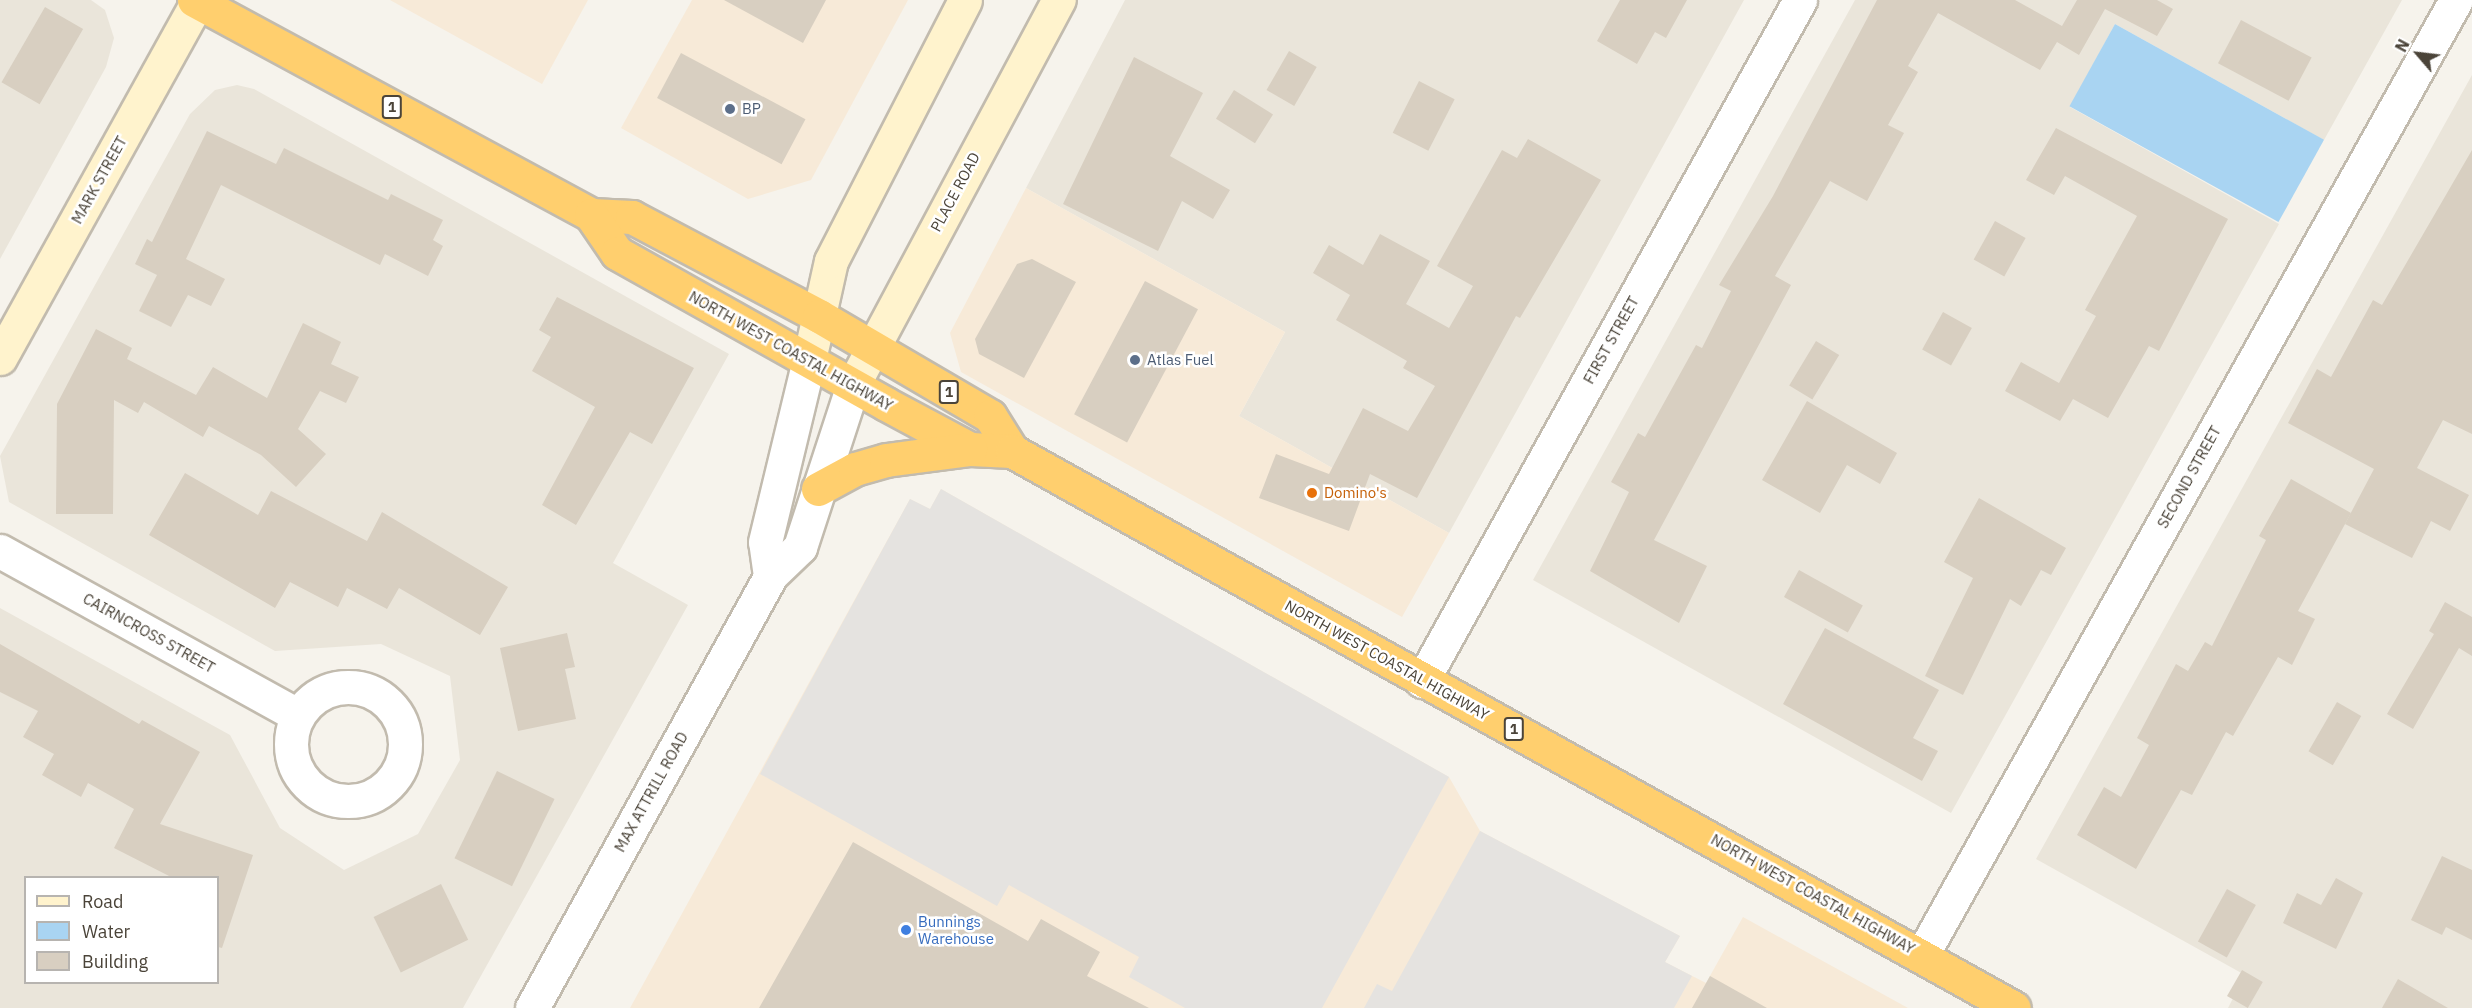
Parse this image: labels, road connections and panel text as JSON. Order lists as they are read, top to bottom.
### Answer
{
  "streets": {
    "highway": ["1", "NORTH WEST COASTAL HIGHWAY"],
    "street": [
      "MARK STREET",
      "PLACE ROAD",
      "FIRST STREET",
      "SECOND STREET",
      "CAIRNCROSS STREET",
      "MAX ATTRILL ROAD"
    ]
  },
  "crossings": [
    ["MARK STREET", "NORTH WEST COASTAL HIGHWAY"],
    ["PLACE ROAD", "NORTH WEST COASTAL HIGHWAY"],
    ["PLACE ROAD", "MAX ATTRILL ROAD"],
    ["FIRST STREET", "NORTH WEST COASTAL HIGHWAY"],
    ["NORTH WEST COASTAL HIGHWAY", "SECOND STREET"],
    ["NORTH WEST COASTAL HIGHWAY", "MAX ATTRILL ROAD"]
  ],
  "places": [
    "BP",
    "Atlas Fuel",
    "Domino's",
    "Bunnings Warehouse"
  ],
  "legend": ["Road", "Water", "Building"],
  "north": "top left"
}
